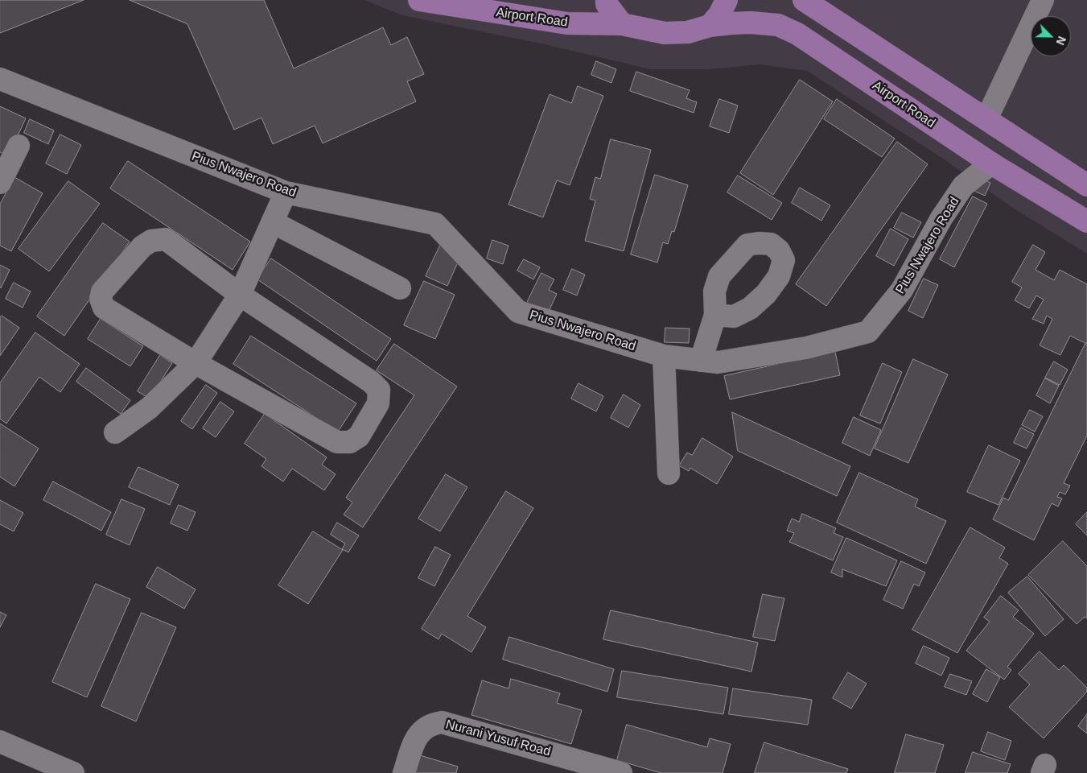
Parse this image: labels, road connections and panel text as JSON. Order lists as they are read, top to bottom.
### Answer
{
  "streets": {
    "main road": ["Airport Road"],
    "street": ["Pius Nwajero Road", "Nurani Yusuf Road"]
  },
  "crossings": [
    ["Airport Road", "Pius Nwajero Road"]
  ],
  "north": "bottom right"
}
